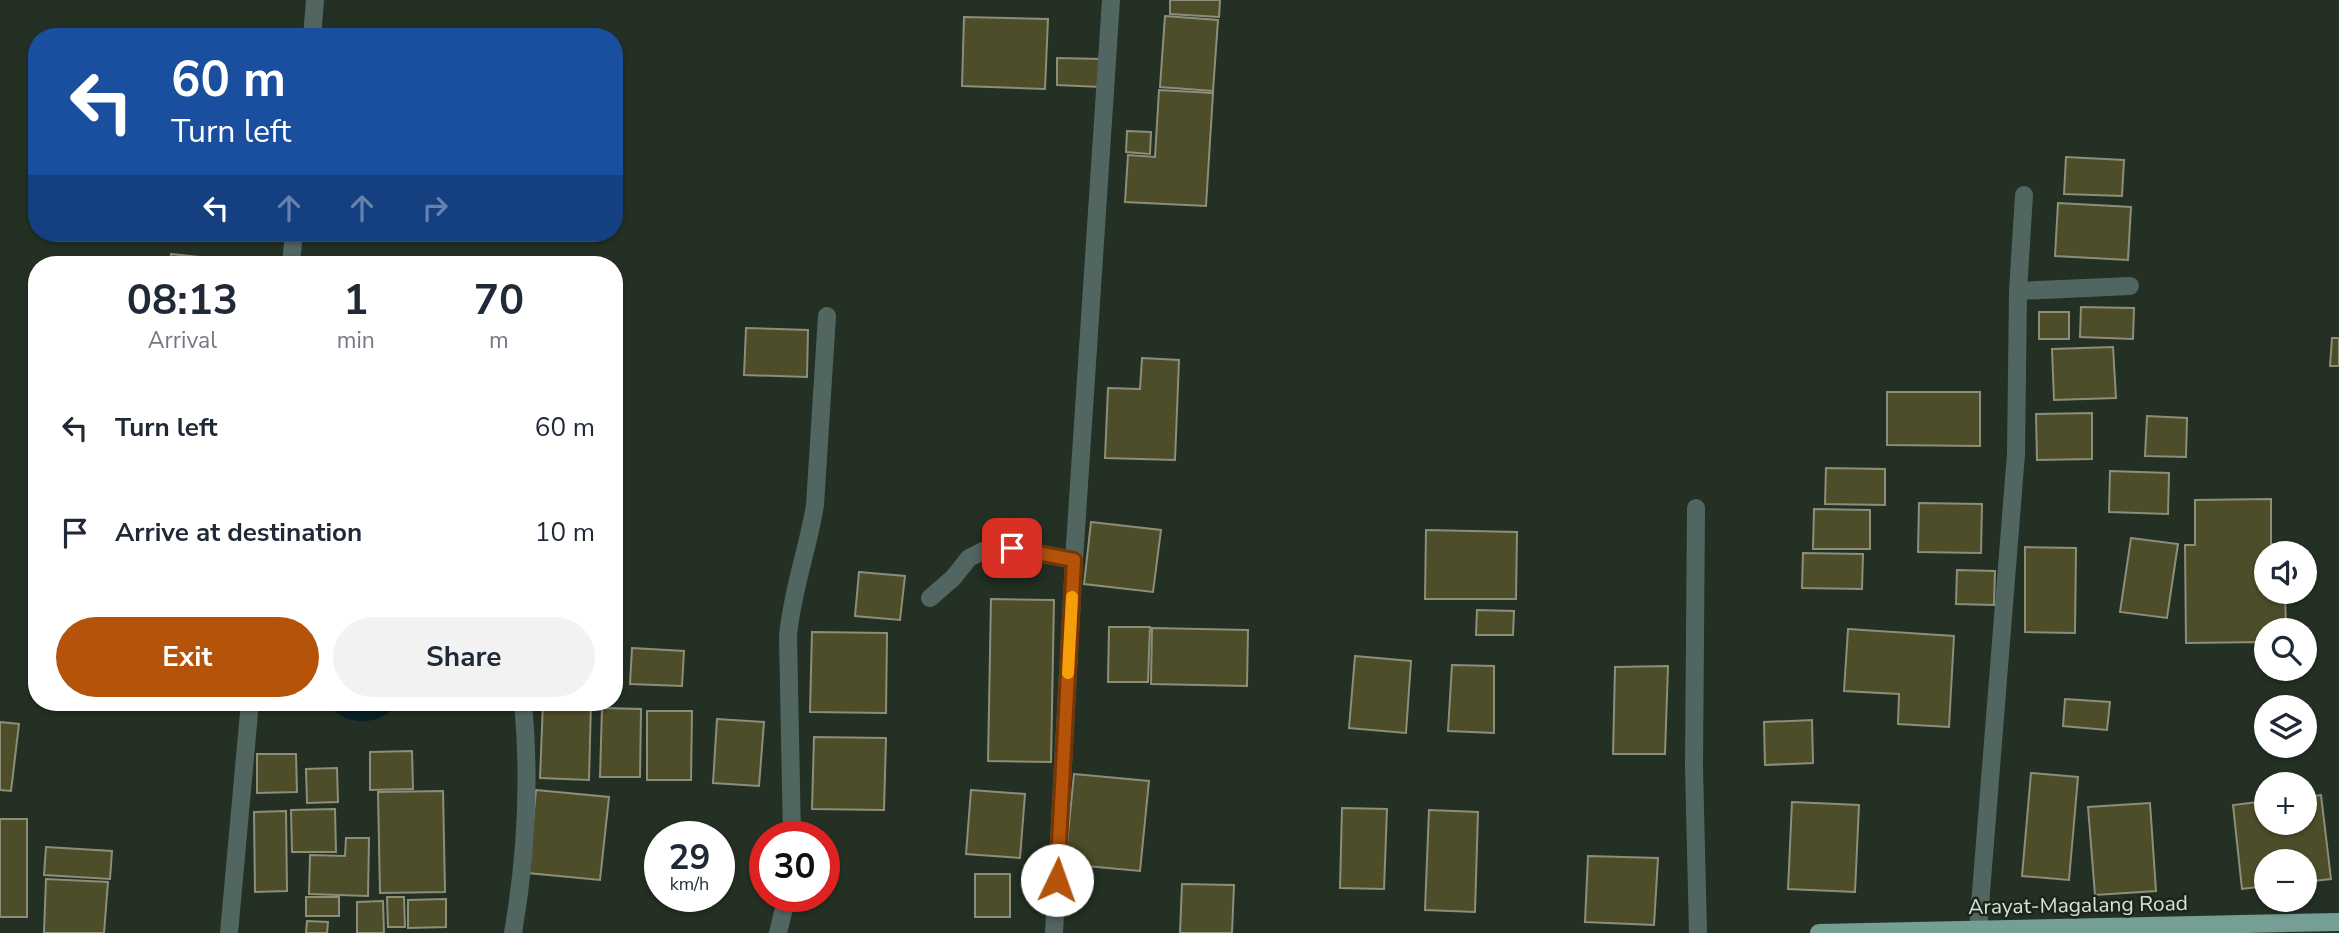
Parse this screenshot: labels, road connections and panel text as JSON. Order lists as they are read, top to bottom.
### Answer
{
  "streets": {
    "main road": ["Arayat-Magalang Road"]
  },
  "page": {
    "turn": ["60 m", "Turn left"],
    "eta": [
      "08:13",
      "Arrival",
      "1",
      "min",
      "70",
      "m"
    ],
    "list": [
      {
        "name": "Turn left",
        "value": "60 m"
      },
      {
        "name": "Arrive at destination",
        "value": "10 m"
      }
    ],
    "map_buttons": ["+", "−"],
    "buttons": ["Exit", "Share"],
    "speed": "29 km/h",
    "limit": "30"
  }
}
